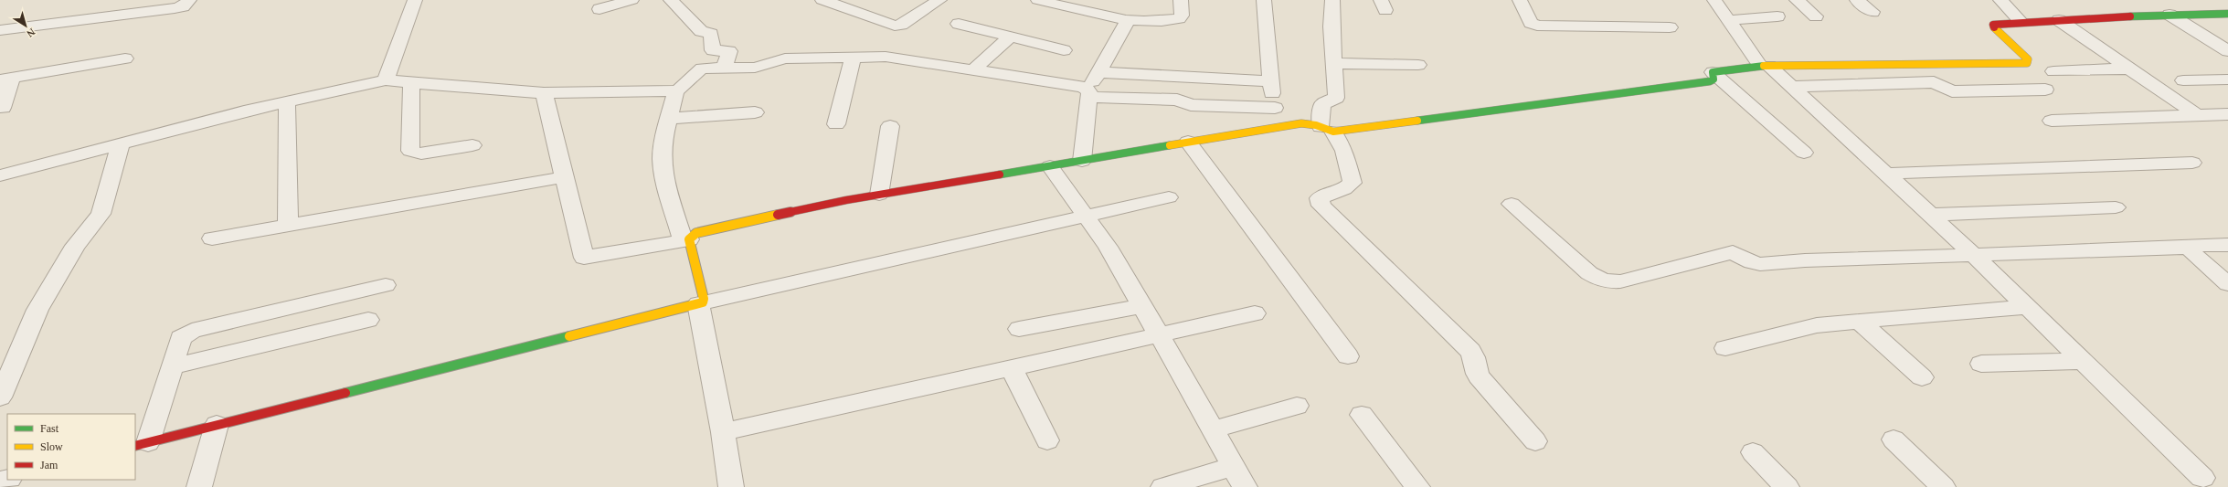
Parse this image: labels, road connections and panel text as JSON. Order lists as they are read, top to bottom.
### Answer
{
  "legend": ["Fast", "Slow", "Jam"],
  "north": "bottom right"
}
